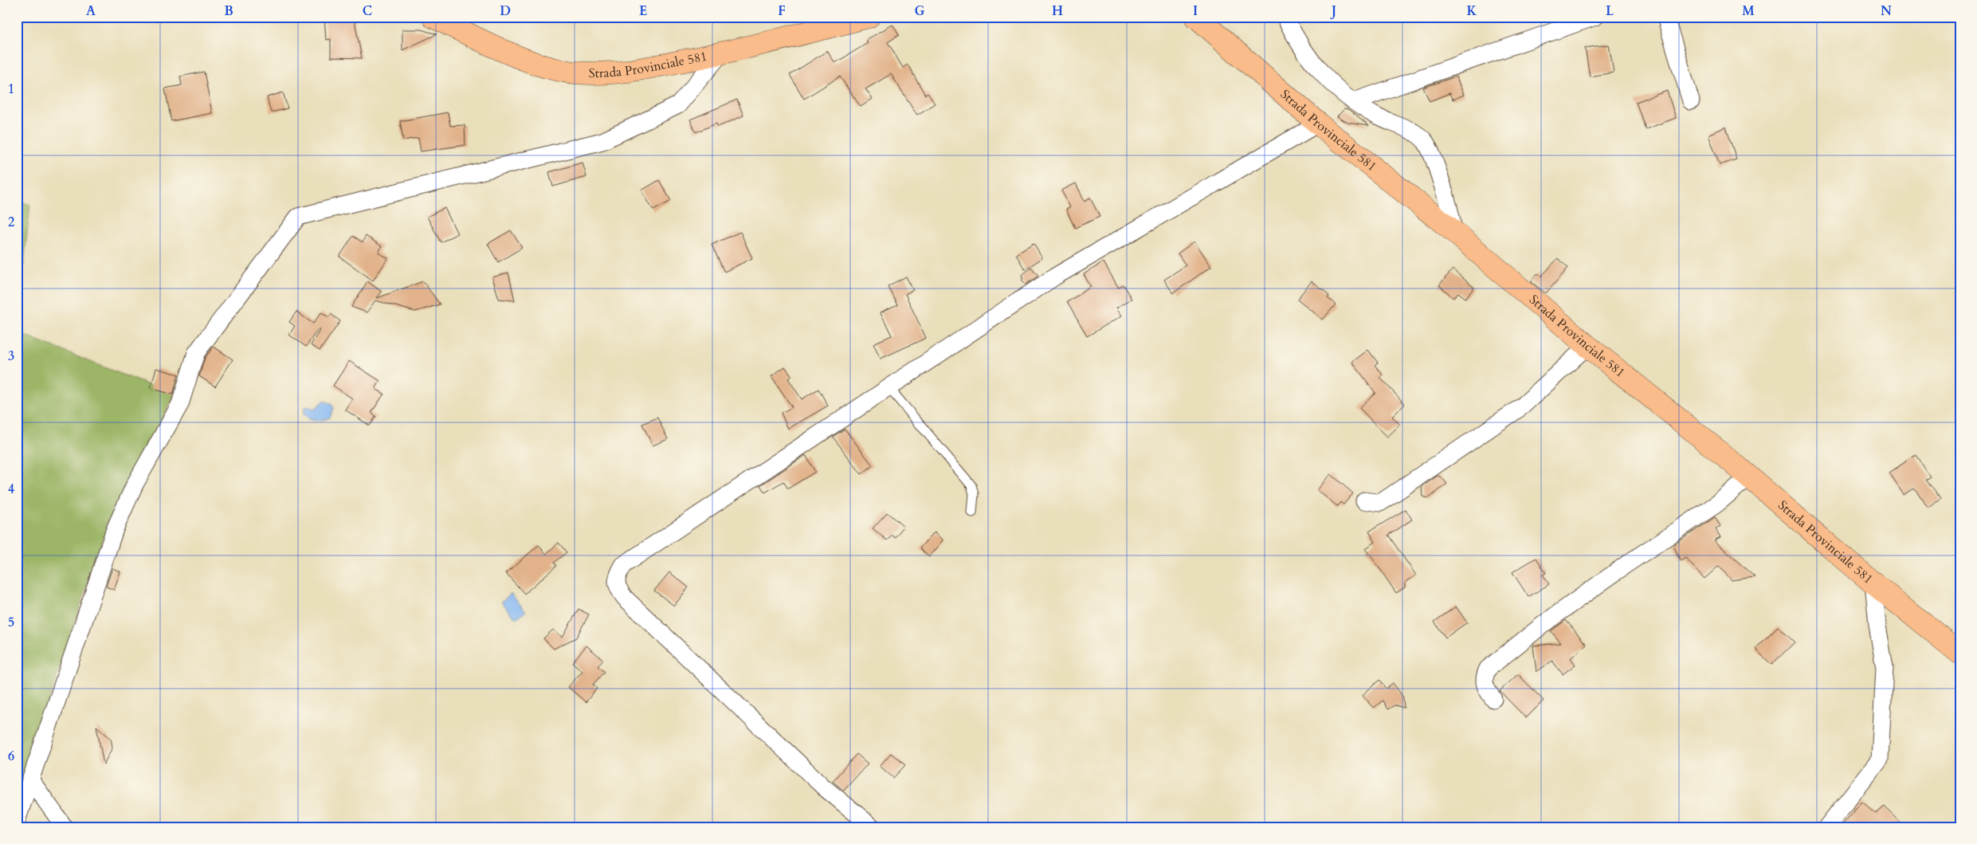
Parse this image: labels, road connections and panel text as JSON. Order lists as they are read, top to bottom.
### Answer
{
  "streets": {
    "main road": ["Strada Provinciale 581"]
  },
  "grid": {
    "columns": [
      "A",
      "B",
      "C",
      "D",
      "E",
      "F",
      "G",
      "H",
      "I",
      "J",
      "K",
      "L",
      "M",
      "N"
    ],
    "rows": [
      "1",
      "2",
      "3",
      "4",
      "5",
      "6"
    ]
  }
}
